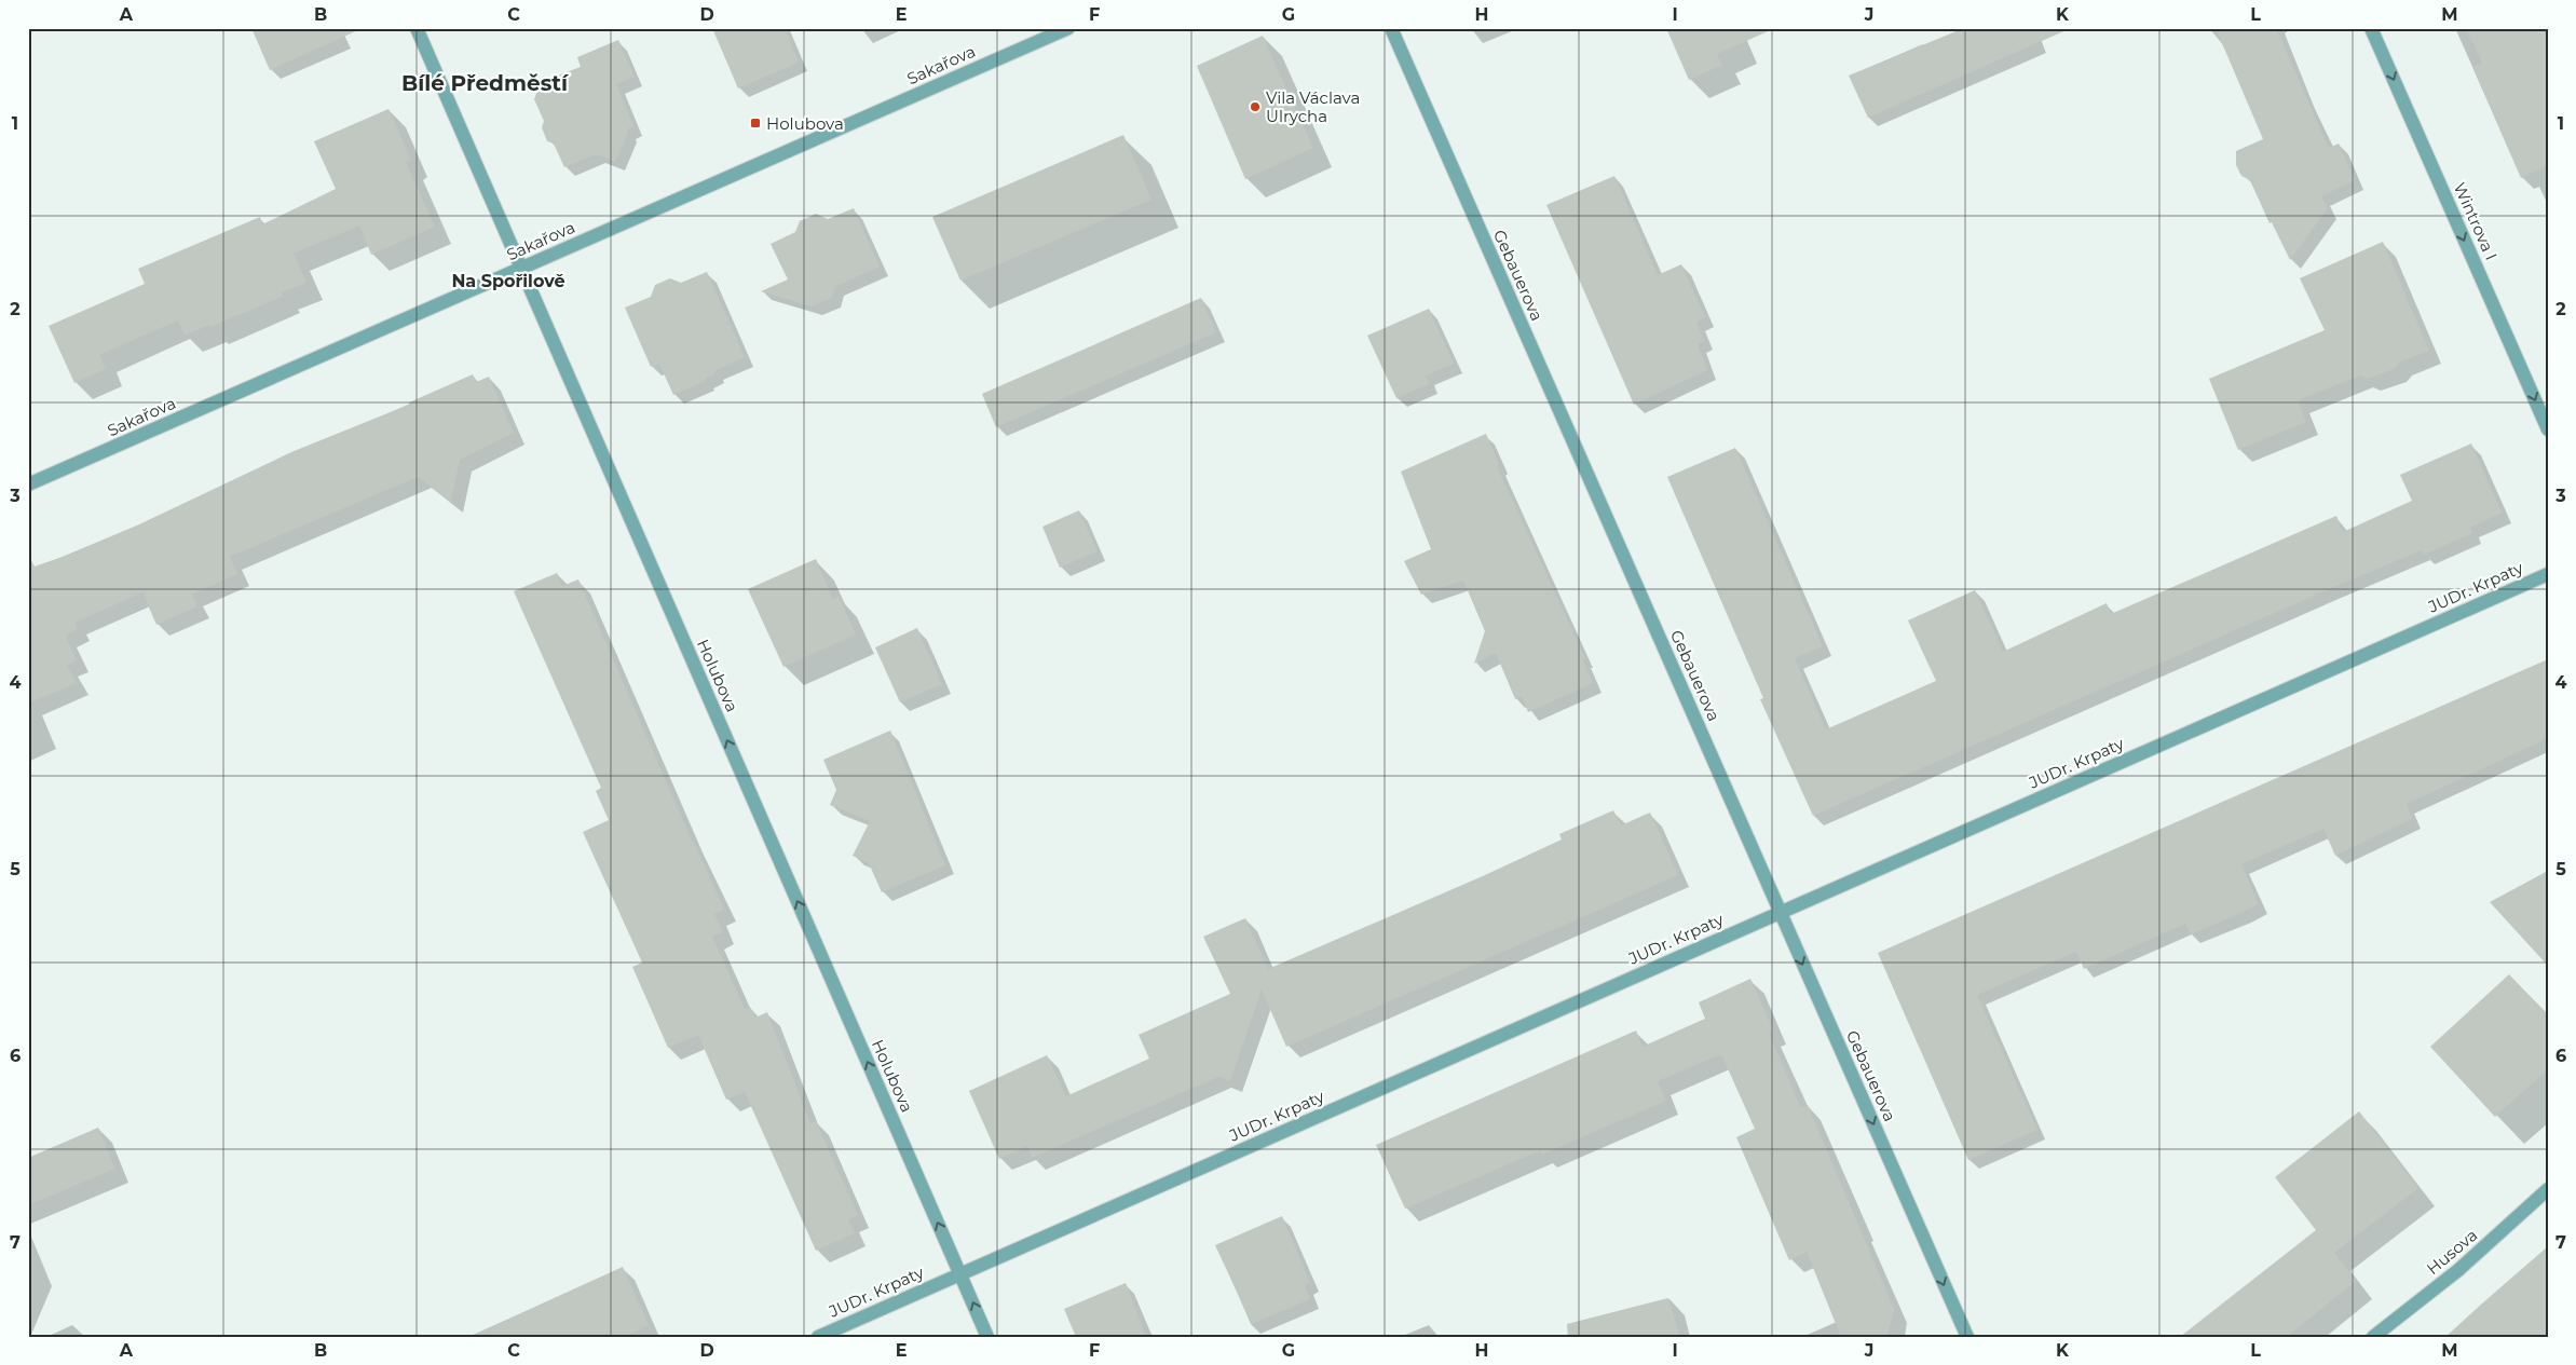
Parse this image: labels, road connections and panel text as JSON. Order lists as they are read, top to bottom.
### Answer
{
  "streets": {
    "street": [
      "Sakařova",
      "Wintrova I",
      "Gebauerova",
      "JUDr. Krpaty",
      "Holubova",
      "Husova"
    ]
  },
  "crossings": [
    ["Sakařova", "Holubova"],
    ["Gebauerova", "JUDr. Krpaty"],
    ["JUDr. Krpaty", "Holubova"]
  ],
  "one_way": ["Wintrova I", "Holubova"],
  "districts": ["Bílé Předměstí", "Na Spořilově"],
  "places": {
    "other": ["Vila Václava Ulrycha"],
    "transit": ["Holubova"]
  },
  "grid": {
    "columns": [
      "A",
      "B",
      "C",
      "D",
      "E",
      "F",
      "G",
      "H",
      "I",
      "J",
      "K",
      "L",
      "M"
    ],
    "rows": [
      "1",
      "2",
      "3",
      "4",
      "5",
      "6",
      "7"
    ]
  }
}
